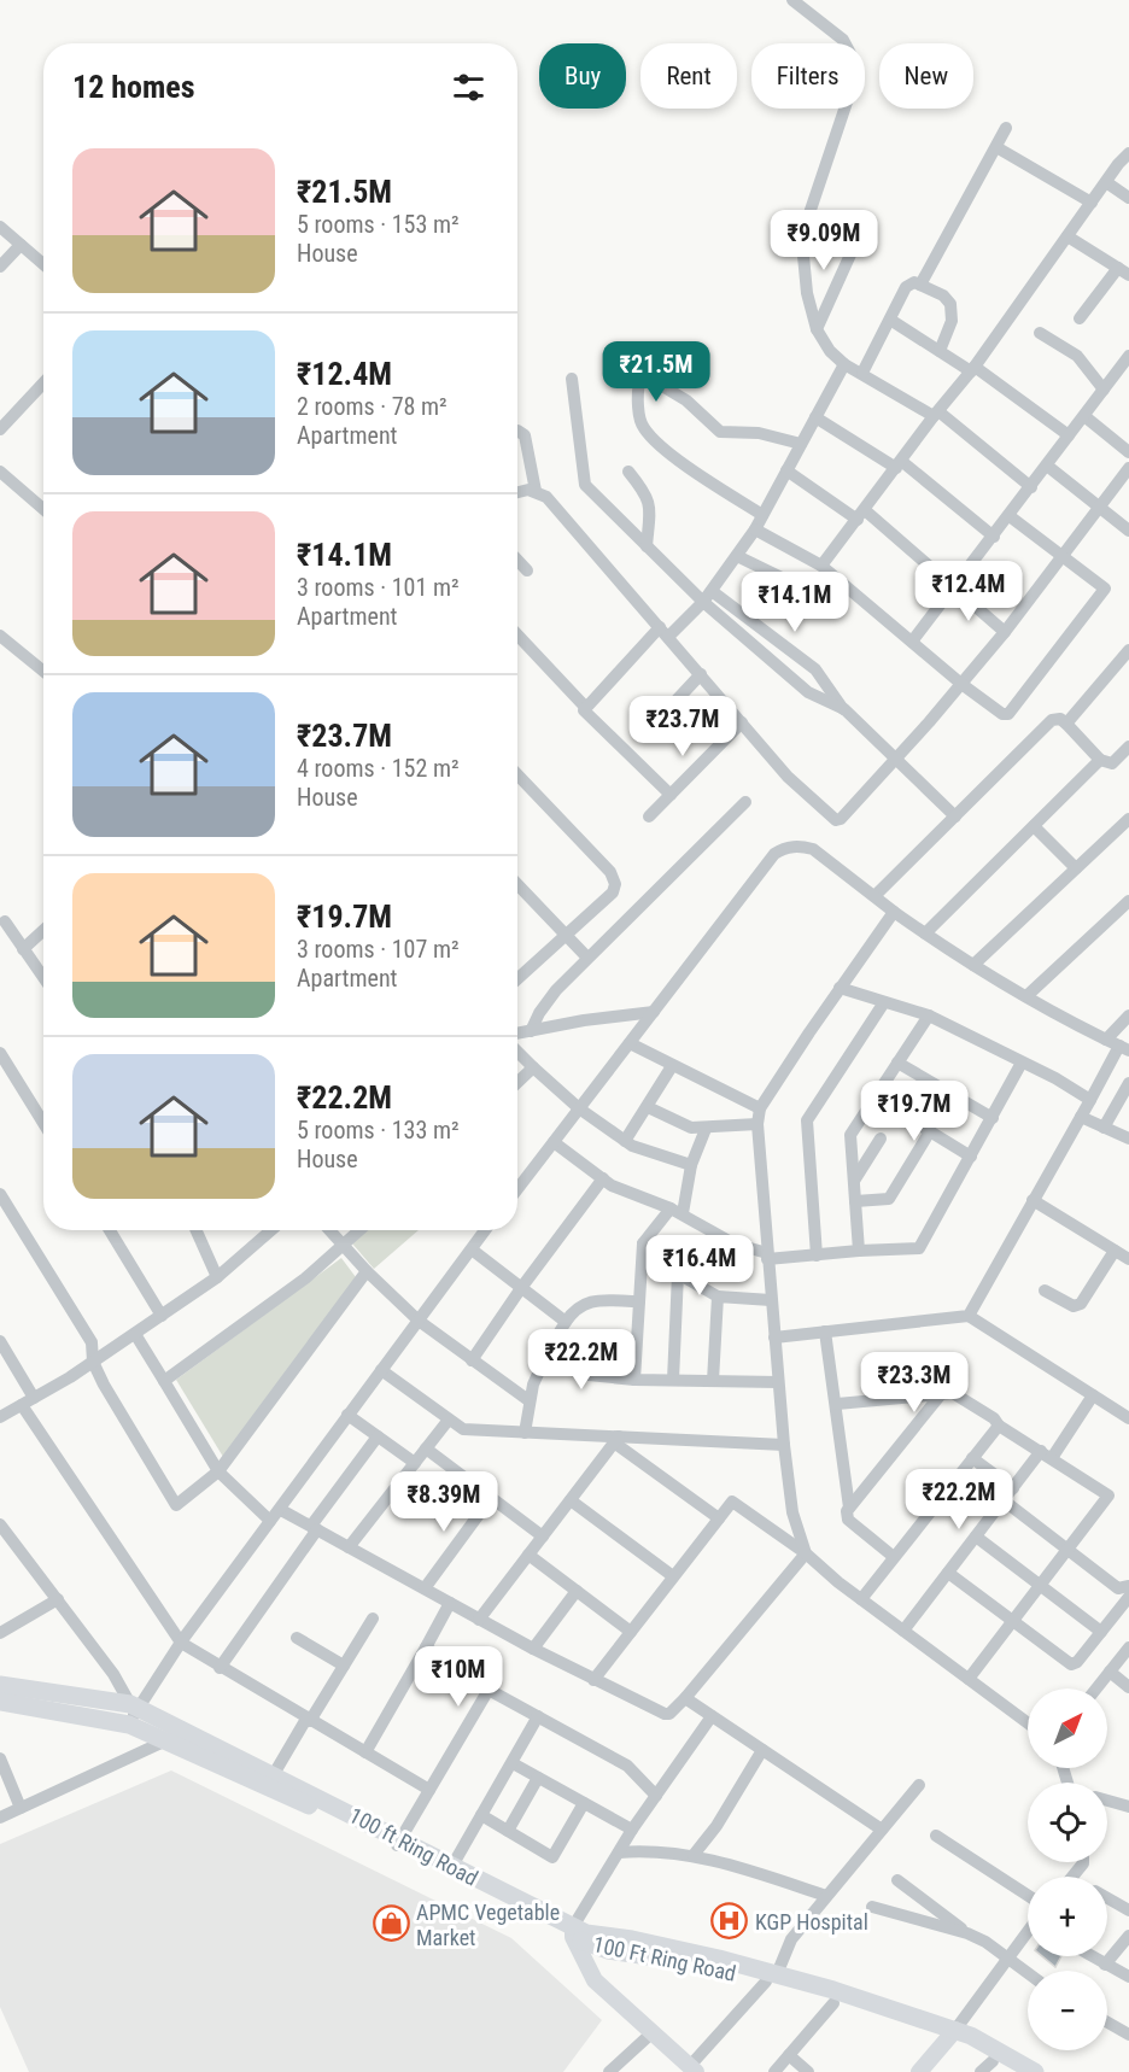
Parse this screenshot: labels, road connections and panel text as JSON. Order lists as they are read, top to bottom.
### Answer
{
  "streets": {
    "main road": ["100 ft Ring Road", "100 Ft Ring Road"]
  },
  "crossings": [
    ["100 ft Ring Road", "100 Ft Ring Road"]
  ],
  "places": {
    "hospital": ["KGP Hospital"],
    "shop": ["APMC Vegetable Market"]
  },
  "north": "top right",
  "page": {
    "chip": [
      "Buy",
      "Rent",
      "Filters",
      "New"
    ],
    "heading": "12 homes",
    "list": [
      {
        "name": "₹21.5M",
        "note": "5 rooms · 153 m² · House"
      },
      {
        "name": "₹12.4M",
        "note": "2 rooms · 78 m² · Apartment"
      },
      {
        "name": "₹14.1M",
        "note": "3 rooms · 101 m² · Apartment"
      },
      {
        "name": "₹23.7M",
        "note": "4 rooms · 152 m² · House"
      },
      {
        "name": "₹19.7M",
        "note": "3 rooms · 107 m² · Apartment"
      },
      {
        "name": "₹22.2M",
        "note": "5 rooms · 133 m² · House"
      }
    ],
    "price": [
      "₹9.09M",
      "₹21.5M",
      "₹12.4M",
      "₹14.1M",
      "₹23.7M",
      "₹19.7M",
      "₹16.4M",
      "₹22.2M",
      "₹23.3M",
      "₹22.2M",
      "₹8.39M",
      "₹10M"
    ],
    "map_buttons": ["+", "−"]
  }
}
